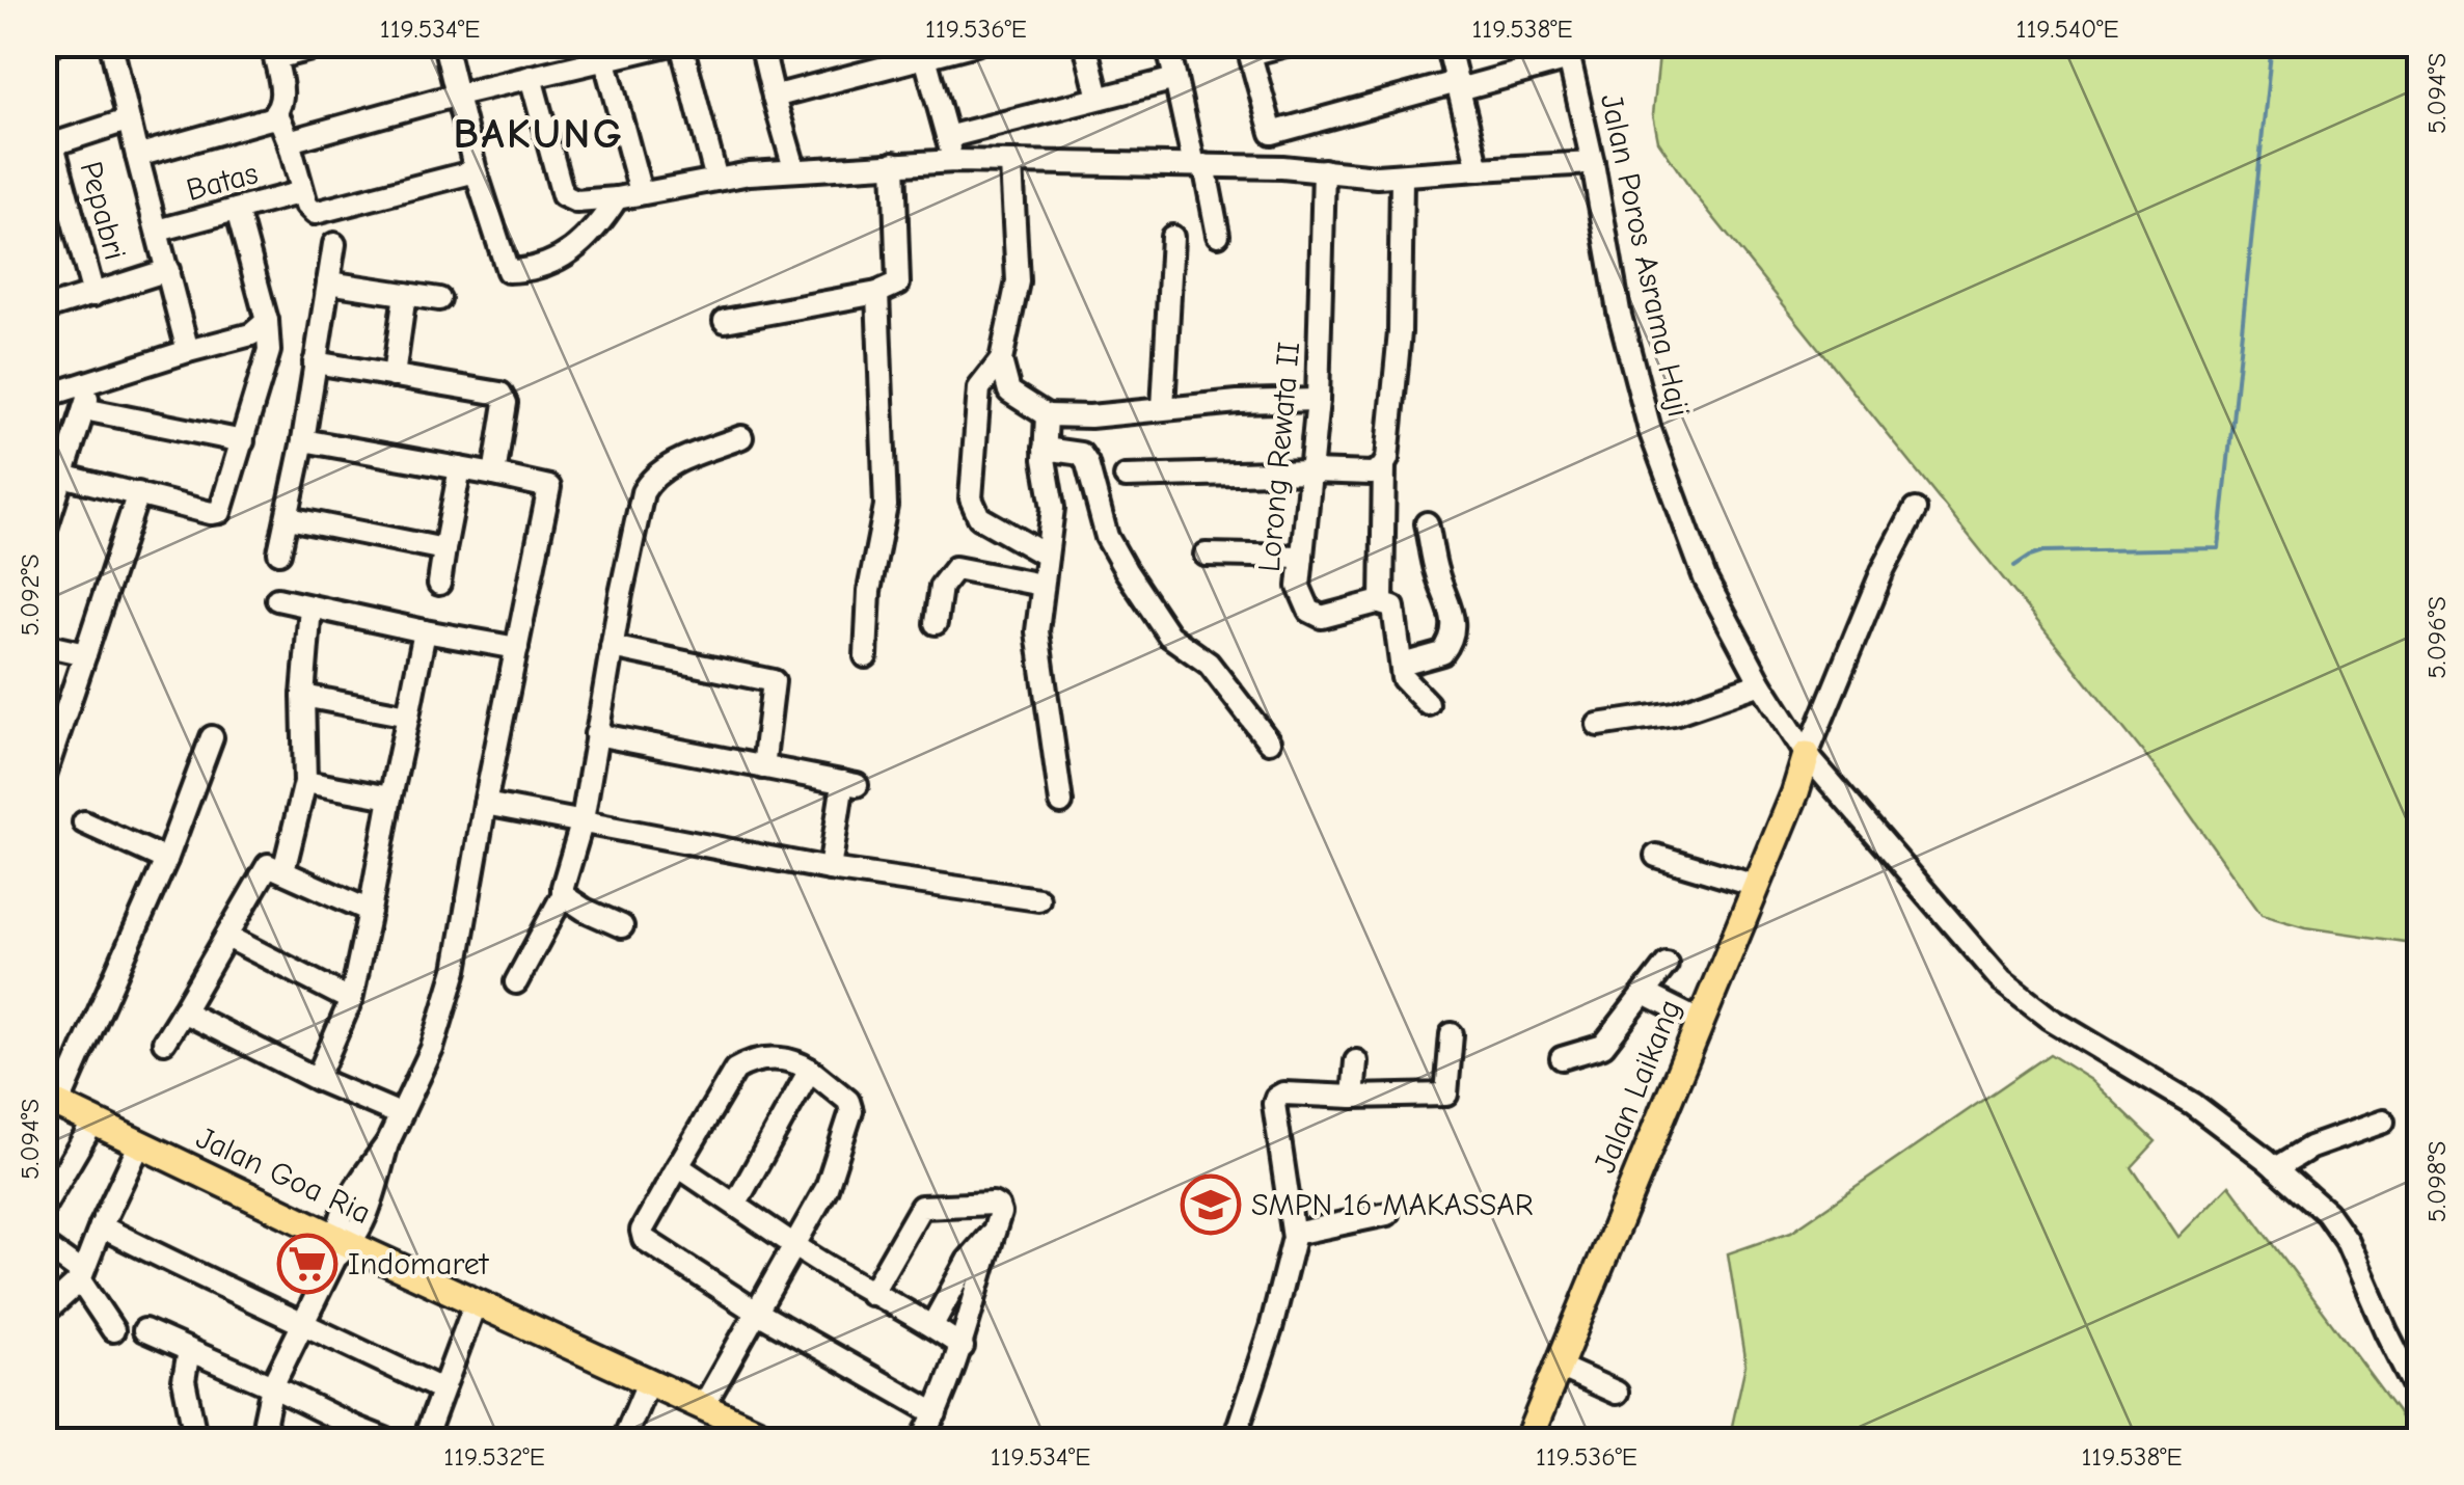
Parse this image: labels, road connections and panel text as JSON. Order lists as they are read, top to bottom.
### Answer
{
  "streets": {
    "main road": ["Jalan Laikang", "Jalan Goa Ria"],
    "street": [
      "Batas",
      "Pepabri",
      "Jalan Poros Asrama Haji",
      "Lorong Rewata II"
    ]
  },
  "crossings": [
    ["Jalan Poros Asrama Haji", "Jalan Laikang"]
  ],
  "districts": ["BAKUNG"],
  "places": {
    "school or university": ["SMPN 16 MAKASSAR"],
    "supermarket": ["Indomaret"]
  },
  "coordinates": [
    "119.534°E",
    "119.536°E",
    "119.538°E",
    "119.540°E",
    "5.094°S",
    "5.092°S",
    "5.096°S",
    "5.098°S",
    "119.532°E"
  ]
}
